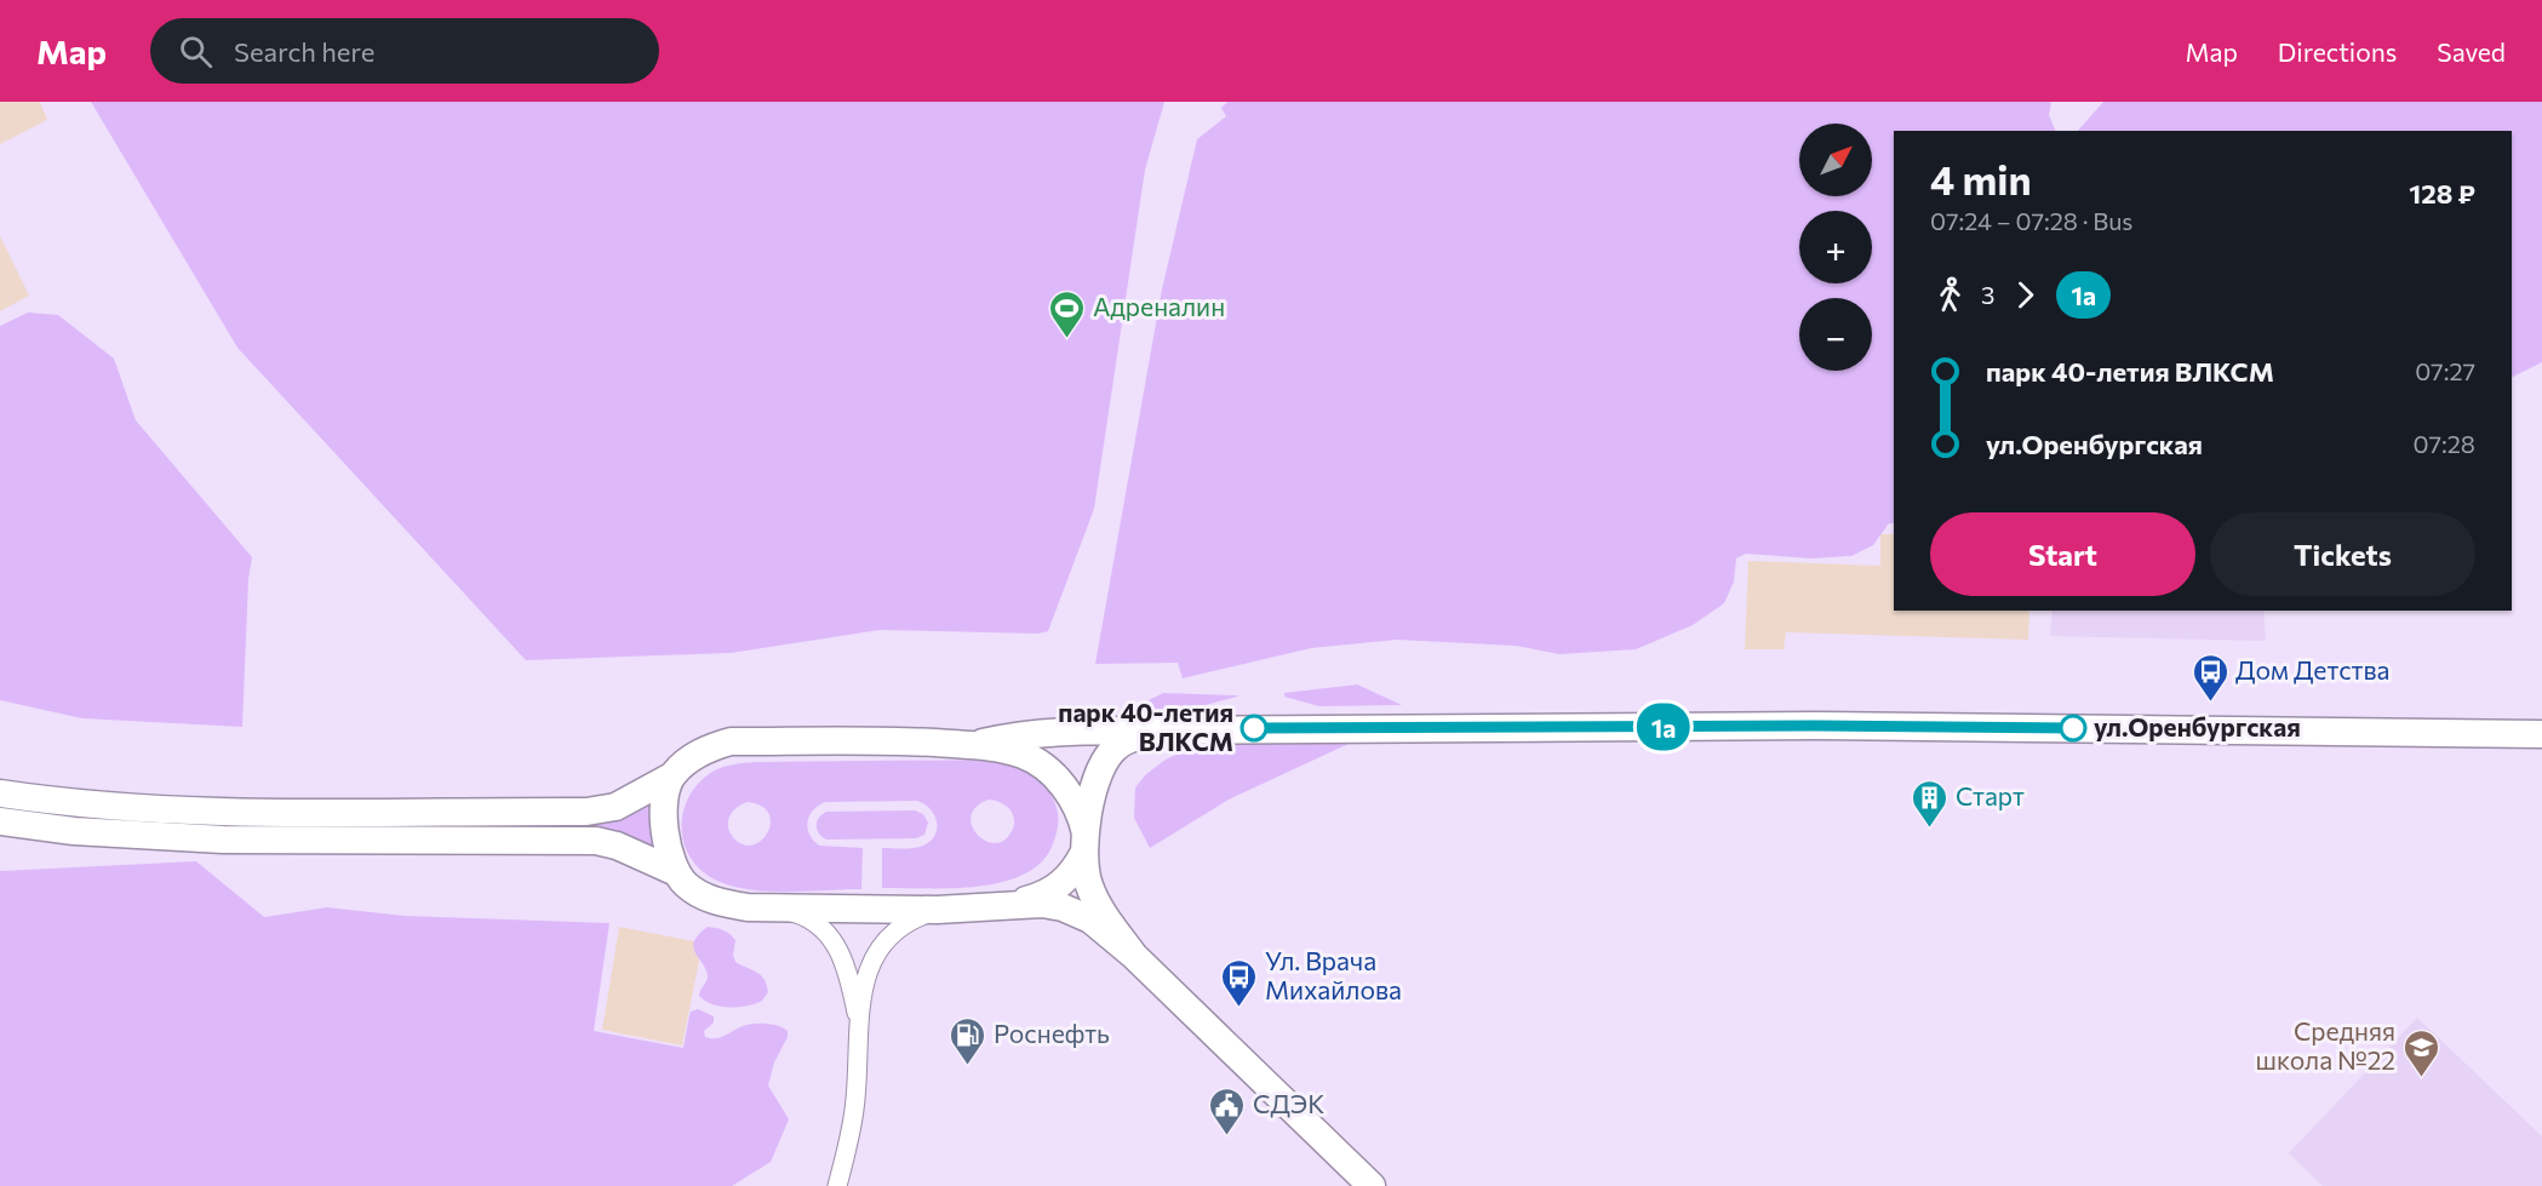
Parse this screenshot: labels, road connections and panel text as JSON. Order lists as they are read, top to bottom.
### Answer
{
  "places": {
    "sports": ["Адреналин"],
    "bus stop": ["Дом Детства", "Ул. Врача Михайлова"],
    "other": ["парк 40-летия ВЛКСМ", "ул.Оренбургская"],
    "building": ["Старт"],
    "fuel station": ["Роснефть"],
    "school or university": ["Средняя школа №22"],
    "public building": ["СДЭК"]
  },
  "lines": ["bus line 1а"],
  "north": "top right",
  "page": {
    "header": "Map",
    "search": "Search here",
    "nav": ["Map", "Directions", "Saved"],
    "on_map": "1а",
    "map_buttons": ["+", "−"],
    "heading": ["4 min", "07:24 – 07:28 · Bus", "128 ₽"],
    "legs": ["3", "1а"],
    "list": [
      {
        "name": "парк 40-летия ВЛКСМ",
        "value": "07:27"
      },
      {
        "name": "ул.Оренбургская",
        "value": "07:28"
      }
    ],
    "buttons": ["Start", "Tickets"]
  }
}
